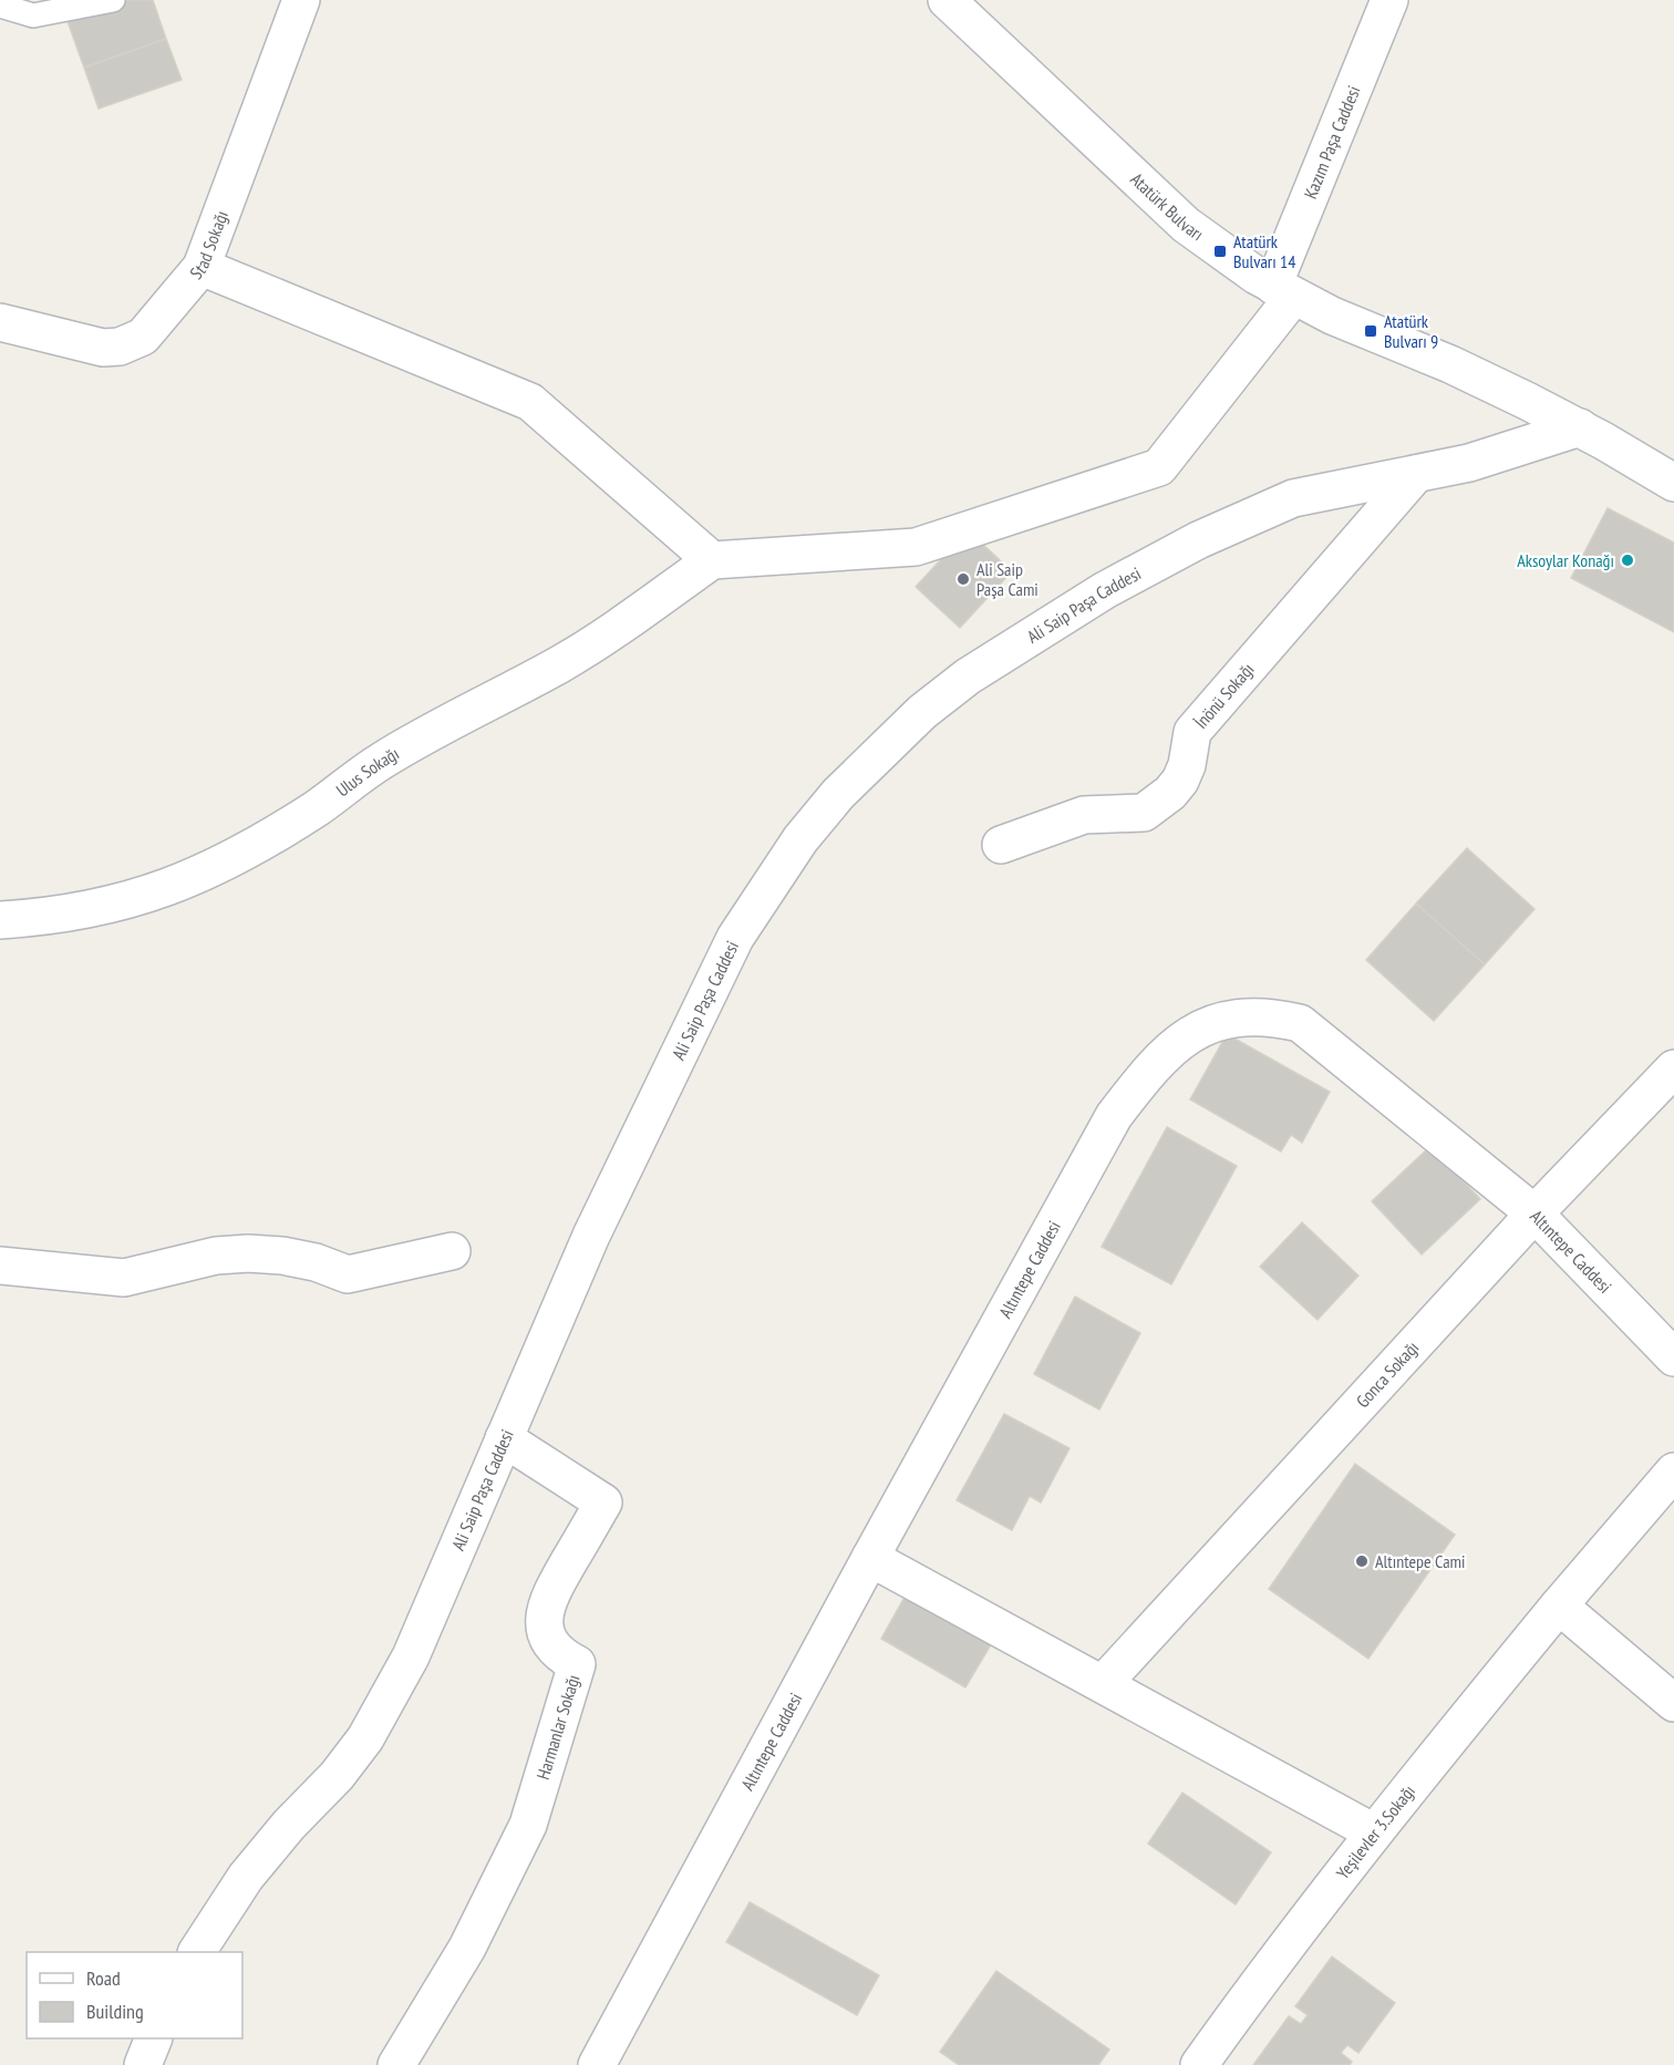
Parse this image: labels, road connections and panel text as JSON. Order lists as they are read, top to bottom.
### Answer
{
  "streets": {
    "street": [
      "Kazım Paşa Caddesi",
      "Atatürk Bulvarı",
      "Stad Sokağı",
      "Ali Saip Paşa Caddesi",
      "İnönü Sokağı",
      "Ulus Sokağı",
      "Altıntepe Caddesi",
      "Gonca Sokağı",
      "Harmanlar Sokağı",
      "Yeşilevler 3.Sokağı"
    ]
  },
  "crossings": [
    ["Kazım Paşa Caddesi", "Atatürk Bulvarı"],
    ["Kazım Paşa Caddesi", "Ulus Sokağı"],
    ["Atatürk Bulvarı", "Ali Saip Paşa Caddesi"],
    ["Ali Saip Paşa Caddesi", "İnönü Sokağı"],
    ["Ali Saip Paşa Caddesi", "Harmanlar Sokağı"],
    ["Altıntepe Caddesi", "Gonca Sokağı"]
  ],
  "places": {
    "transit": ["Atatürk Bulvarı 14", "Atatürk Bulvarı 9"],
    "other": ["Aksoylar Konağı", "Ali Saip Paşa Cami", "Altıntepe Cami"]
  },
  "legend": ["Road", "Building"]
}
